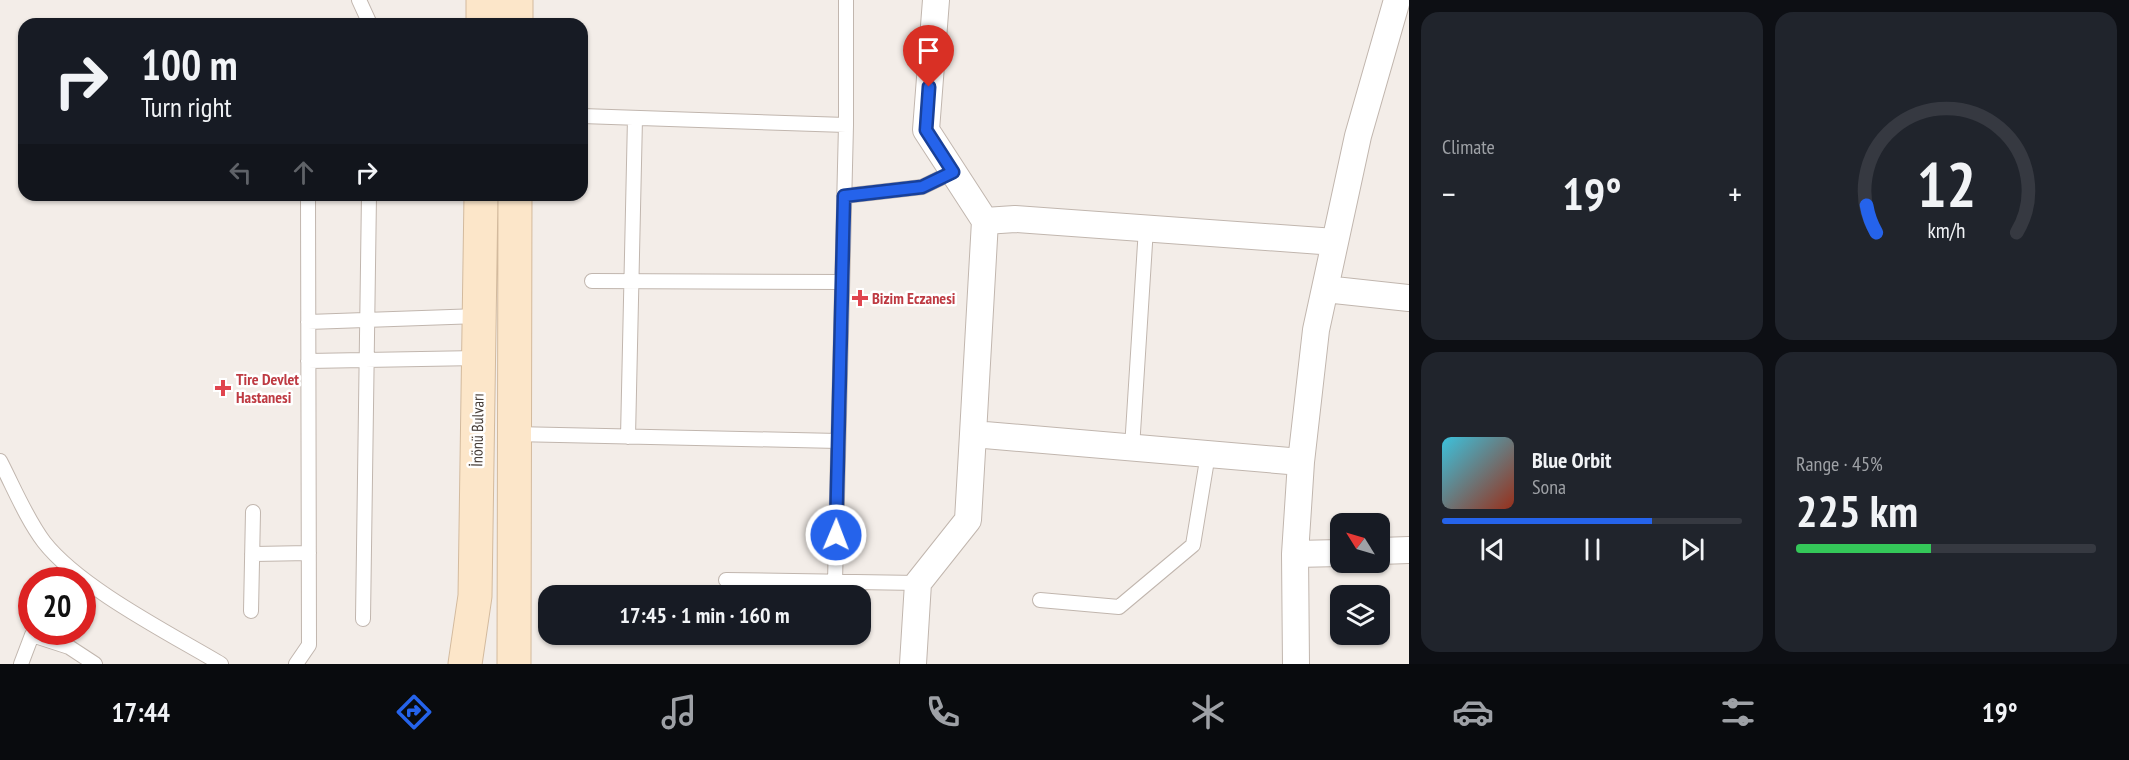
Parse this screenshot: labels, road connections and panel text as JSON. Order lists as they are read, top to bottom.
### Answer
{
  "streets": {
    "main road": ["İnönü Bulvarı"]
  },
  "places": {
    "health": ["Bizim Eczanesi", "Tire Devlet Hastanesi"]
  },
  "north": "top left",
  "page": {
    "tile": [
      "Climate",
      ["Range · 45%", "225 km"]
    ],
    "turn": ["100 m", "Turn right"],
    "heat": ["−", "19°", "+"],
    "song": ["Blue Orbit", "Sona"],
    "limit": "20",
    "trip": "17:45 · 1 min · 160 m",
    "tabs": ["17:44", "19°"],
    "gauge": ["12", "km/h"]
  }
}
